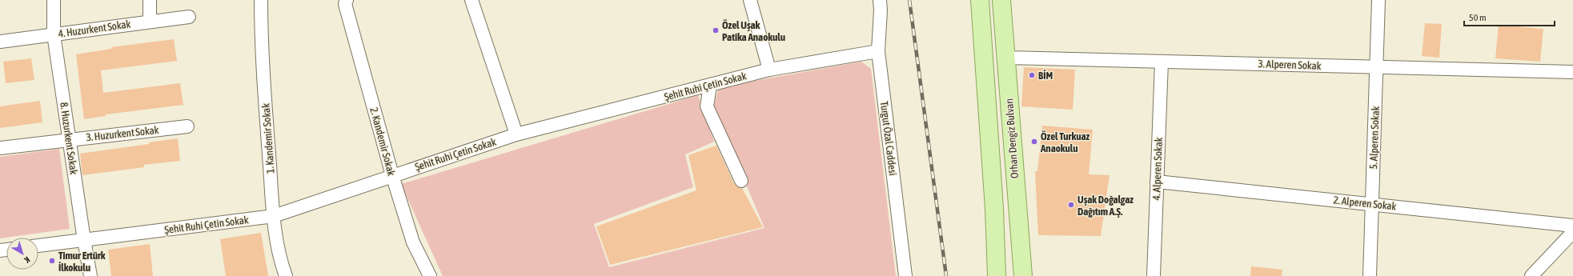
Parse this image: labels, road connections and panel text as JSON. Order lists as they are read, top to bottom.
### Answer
{
  "streets": {
    "main road": ["Orhan Dengiz Bulvarı"],
    "street": [
      "4. Huzurkent Sokak",
      "3. Alperen Sokak",
      "Şehit Ruhi Çetin Sokak",
      "3. Huzurkent Sokak",
      "5. Alperen Sokak",
      "8. Huzurkent Sokak",
      "1. Kandemir Sokak",
      "Turgut Özal Caddesi",
      "2. Kandemir Sokak",
      "4. Alperen Sokak",
      "2. Alperen Sokak"
    ]
  },
  "crossings": [
    ["4. Huzurkent Sokak", "8. Huzurkent Sokak"],
    ["3. Alperen Sokak", "5. Alperen Sokak"],
    ["3. Alperen Sokak", "Orhan Dengiz Bulvarı"],
    ["3. Alperen Sokak", "4. Alperen Sokak"],
    ["Şehit Ruhi Çetin Sokak", "8. Huzurkent Sokak"],
    ["Şehit Ruhi Çetin Sokak", "1. Kandemir Sokak"],
    ["Şehit Ruhi Çetin Sokak", "Turgut Özal Caddesi"],
    ["Şehit Ruhi Çetin Sokak", "2. Kandemir Sokak"],
    ["3. Huzurkent Sokak", "8. Huzurkent Sokak"],
    ["5. Alperen Sokak", "2. Alperen Sokak"],
    ["4. Alperen Sokak", "2. Alperen Sokak"]
  ],
  "places": [
    "Özel Uşak Patika Anaokulu",
    "BİM",
    "Özel Turkuaz Anaokulu",
    "Uşak Doğalgaz Dağıtım A.Ş.",
    "Timur Ertürk İlkokulu"
  ],
  "scale_bar": "50 m",
  "north": "bottom right"
}
